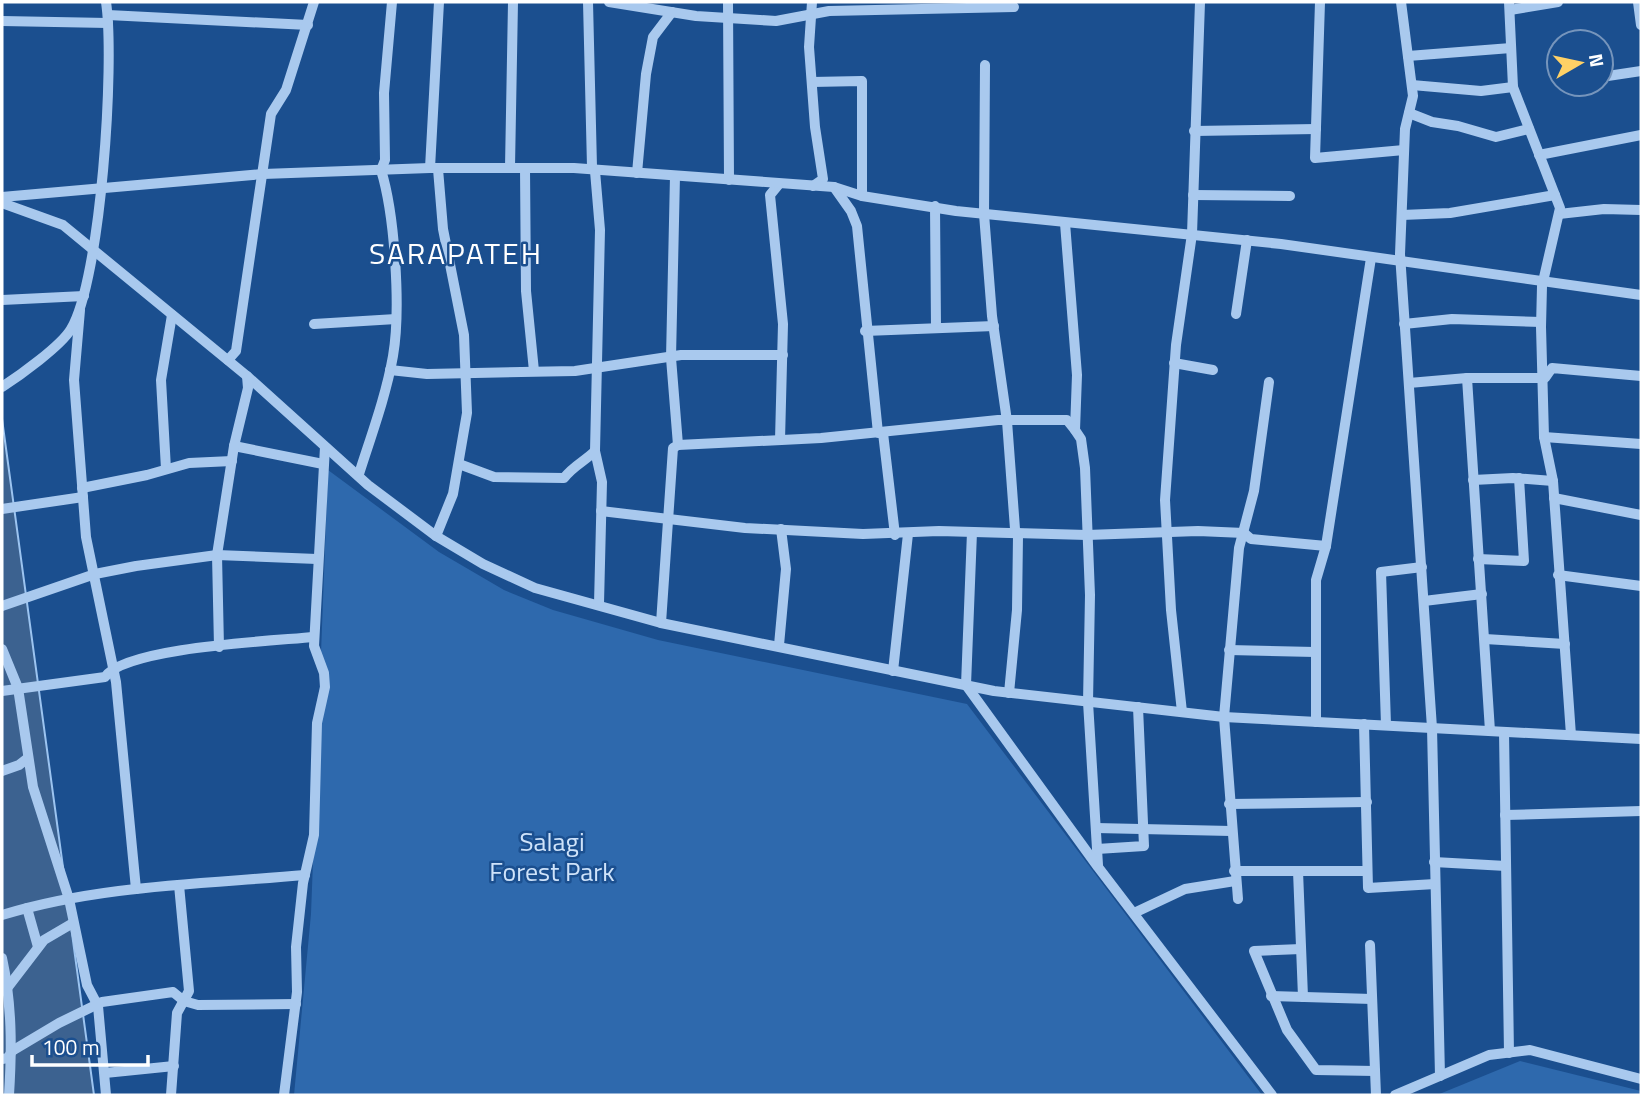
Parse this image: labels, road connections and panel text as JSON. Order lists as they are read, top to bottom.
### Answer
{
  "districts": ["SARAPATEH"],
  "parks": ["Salagi Forest Park"],
  "scale_bar": "100 m",
  "north": "right"
}
